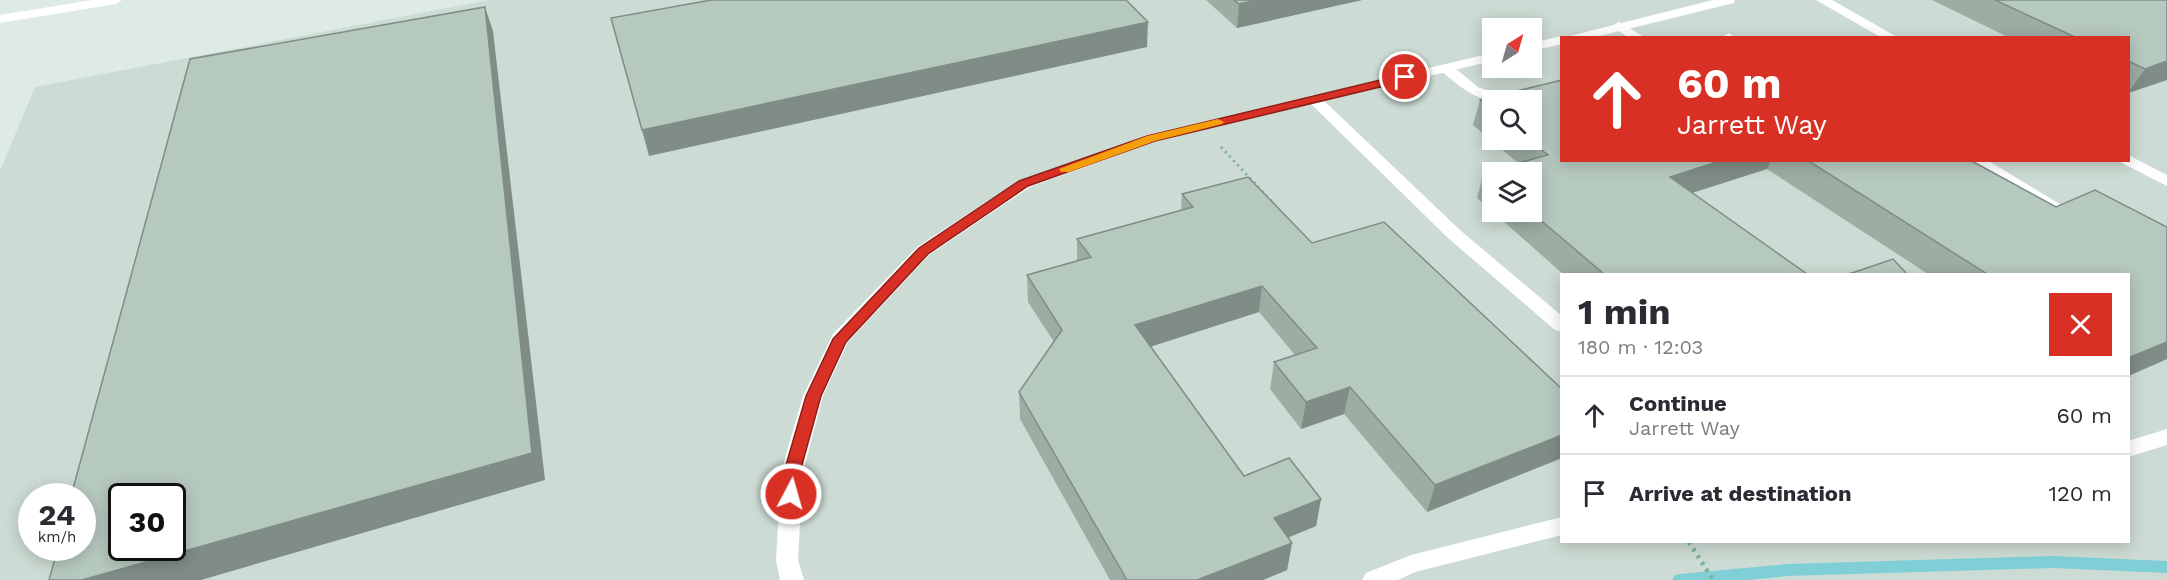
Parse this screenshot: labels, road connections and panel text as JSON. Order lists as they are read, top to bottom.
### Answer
{
  "north": "top right",
  "page": {
    "turn": ["60 m", "Jarrett Way"],
    "heading": ["1 min", "180 m · 12:03"],
    "list": [
      {
        "name": "Continue",
        "note": "Jarrett Way",
        "value": "60 m"
      },
      {
        "name": "Arrive at destination",
        "value": "120 m"
      }
    ],
    "speed": "24 km/h",
    "limit": "30"
  }
}
